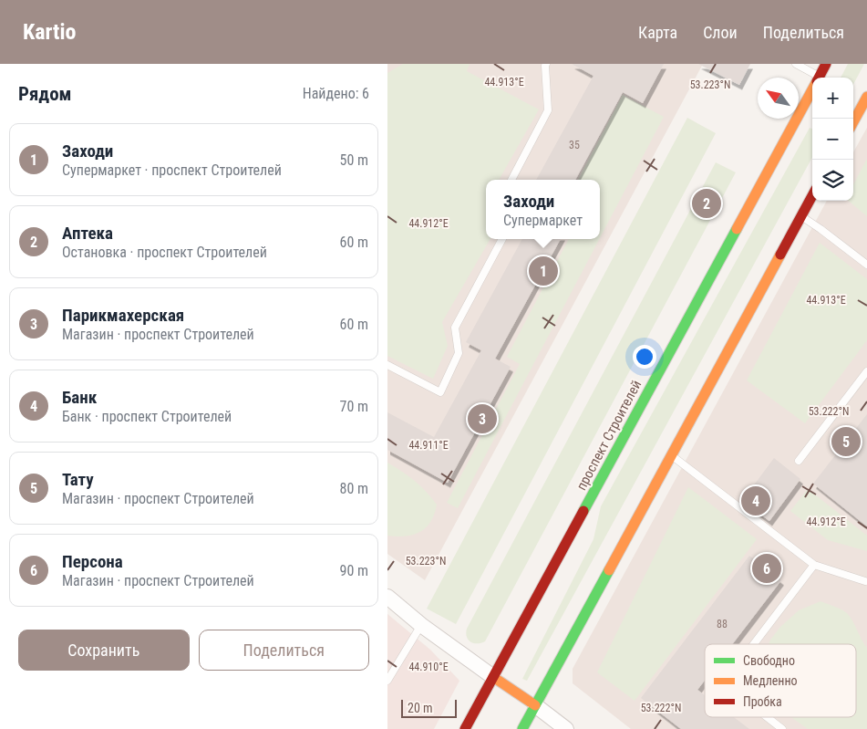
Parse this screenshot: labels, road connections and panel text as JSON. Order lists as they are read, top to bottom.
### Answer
{
  "streets": {
    "main road": ["проспект Строителей"]
  },
  "house_numbers": ["35", "88"],
  "legend": ["Свободно", "Медленно", "Пробка"],
  "scale_bar": "20 m",
  "north": "top left",
  "page": {
    "header": "Kartio",
    "nav": ["Карта", "Слои", "Поделиться"],
    "heading": ["Рядом", "Найдено: 6"],
    "map_buttons": ["+", "−"],
    "list": [
      {
        "mark": "1",
        "name": "Заходи",
        "note": "Супермаркет · проспект Строителей",
        "value": "50 m"
      },
      {
        "mark": "2",
        "name": "Аптека",
        "note": "Остановка · проспект Строителей",
        "value": "60 m"
      },
      {
        "mark": "3",
        "name": "Парикмахерская",
        "note": "Магазин · проспект Строителей",
        "value": "60 m"
      },
      {
        "mark": "4",
        "name": "Банк",
        "note": "Банк · проспект Строителей",
        "value": "70 m"
      },
      {
        "mark": "5",
        "name": "Тату",
        "note": "Магазин · проспект Строителей",
        "value": "80 m"
      },
      {
        "mark": "6",
        "name": "Персона",
        "note": "Магазин · проспект Строителей",
        "value": "90 m"
      }
    ],
    "popup": ["Заходи", "Супермаркет"],
    "pins": [
      "2",
      "1",
      "3",
      "5",
      "4",
      "6"
    ],
    "buttons": ["Сохранить", "Поделиться"],
    "scale": "20 m"
  },
  "coordinates": [
    "44.913°E",
    "53.223°N",
    "44.912°E",
    "53.222°N",
    "44.911°E",
    "44.910°E"
  ]
}
